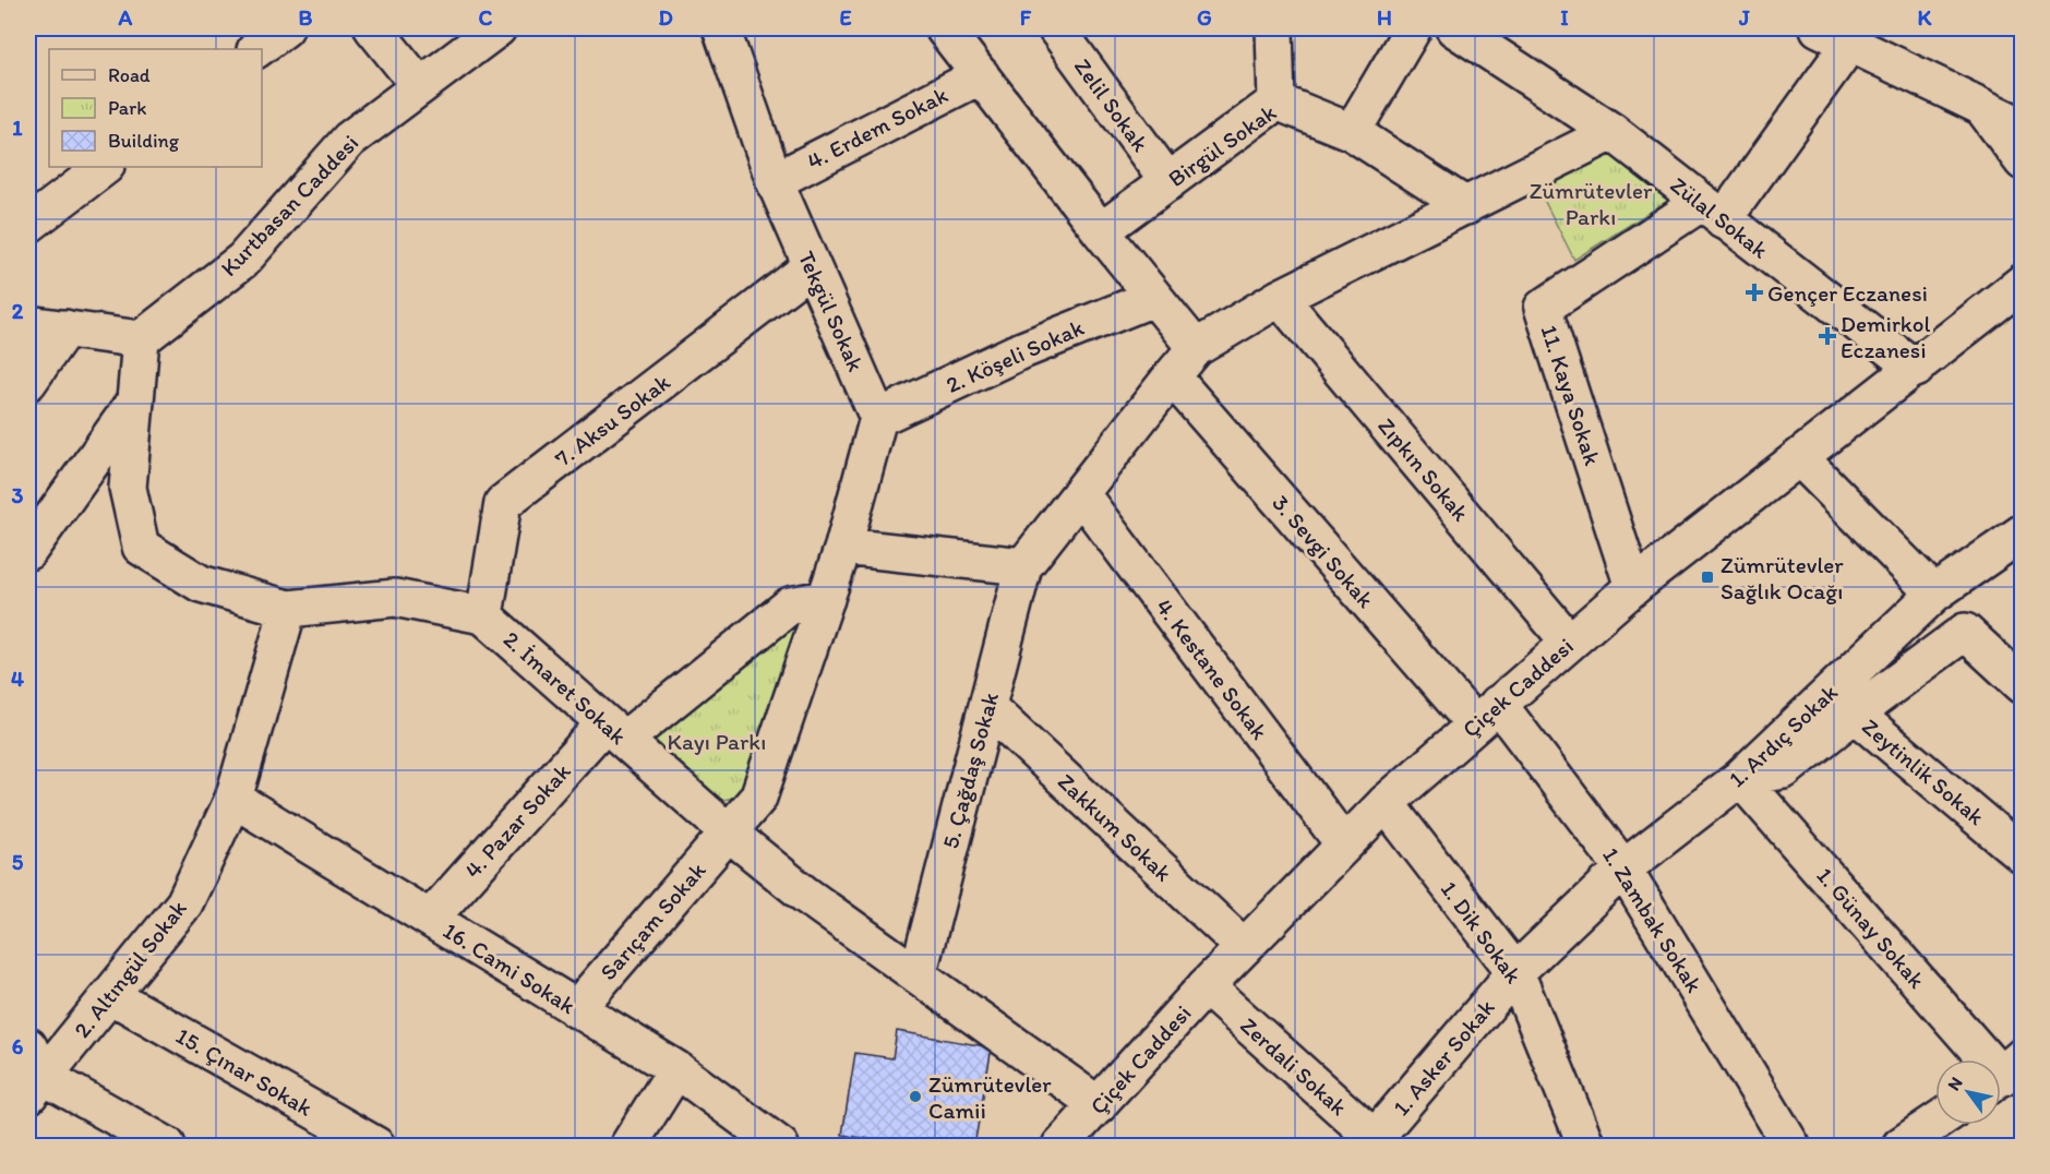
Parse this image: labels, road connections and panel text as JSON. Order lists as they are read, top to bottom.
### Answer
{
  "streets": {
    "street": [
      "Zelil Sokak",
      "4. Erdem Sokak",
      "Birgül Sokak",
      "Kurtbasan Caddesi",
      "Zülal Sokak",
      "Tekgül Sokak",
      "2. Köşeli Sokak",
      "11. Kaya Sokak",
      "7. Aksu Sokak",
      "Zıpkın Sokak",
      "3. Sevgi Sokak",
      "4. Kestane Sokak",
      "2. İmaret Sokak",
      "Çiçek Caddesi",
      "1. Ardıç Sokak",
      "5. Çağdaş Sokak",
      "Zeytinlik Sokak",
      "4. Pazar Sokak",
      "Zakkum Sokak",
      "1. Zambak Sokak",
      "Sarıçam Sokak",
      "1. Günay Sokak",
      "1. Dik Sokak",
      "16. Cami Sokak",
      "2. Altıngül Sokak",
      "1. Asker Sokak",
      "Zerdali Sokak",
      "15. Çınar Sokak"
    ]
  },
  "crossings": [
    ["Zelil Sokak", "Birgül Sokak"],
    ["4. Erdem Sokak", "Tekgül Sokak"],
    ["Kurtbasan Caddesi", "2. İmaret Sokak"],
    ["Zülal Sokak", "11. Kaya Sokak"],
    ["Zülal Sokak", "Çiçek Caddesi"],
    ["Tekgül Sokak", "2. Köşeli Sokak"],
    ["Tekgül Sokak", "7. Aksu Sokak"],
    ["11. Kaya Sokak", "Çiçek Caddesi"],
    ["7. Aksu Sokak", "2. İmaret Sokak"],
    ["Zıpkın Sokak", "Çiçek Caddesi"],
    ["3. Sevgi Sokak", "Çiçek Caddesi"],
    ["3. Sevgi Sokak", "5. Çağdaş Sokak"],
    ["3. Sevgi Sokak", "1. Zambak Sokak"],
    ["4. Kestane Sokak", "Çiçek Caddesi"],
    ["4. Kestane Sokak", "5. Çağdaş Sokak"],
    ["2. İmaret Sokak", "Çiçek Caddesi"],
    ["2. İmaret Sokak", "5. Çağdaş Sokak"],
    ["2. İmaret Sokak", "4. Pazar Sokak"],
    ["2. İmaret Sokak", "Sarıçam Sokak"],
    ["2. İmaret Sokak", "2. Altıngül Sokak"],
    ["Çiçek Caddesi", "Zakkum Sokak"],
    ["Çiçek Caddesi", "1. Zambak Sokak"],
    ["Çiçek Caddesi", "1. Dik Sokak"],
    ["Çiçek Caddesi", "Zerdali Sokak"],
    ["1. Ardıç Sokak", "1. Zambak Sokak"],
    ["1. Ardıç Sokak", "1. Günay Sokak"],
    ["1. Ardıç Sokak", "1. Asker Sokak"],
    ["5. Çağdaş Sokak", "Zakkum Sokak"],
    ["4. Pazar Sokak", "16. Cami Sokak"],
    ["1. Zambak Sokak", "1. Asker Sokak"],
    ["Sarıçam Sokak", "16. Cami Sokak"],
    ["1. Dik Sokak", "1. Asker Sokak"],
    ["16. Cami Sokak", "2. Altıngül Sokak"],
    ["2. Altıngül Sokak", "15. Çınar Sokak"],
    ["1. Asker Sokak", "Zerdali Sokak"]
  ],
  "parks": ["Zümrütevler Parkı", "Kayı Parkı"],
  "places": {
    "health": ["Gençer Eczanesi", "Demirkol Eczanesi"],
    "transit": ["Zümrütevler Sağlık Ocağı"],
    "other": ["Zümrütevler Camii"]
  },
  "legend": ["Road", "Park", "Building"],
  "north": "top left",
  "grid": {
    "columns": [
      "A",
      "B",
      "C",
      "D",
      "E",
      "F",
      "G",
      "H",
      "I",
      "J",
      "K"
    ],
    "rows": [
      "1",
      "2",
      "3",
      "4",
      "5",
      "6"
    ]
  }
}
